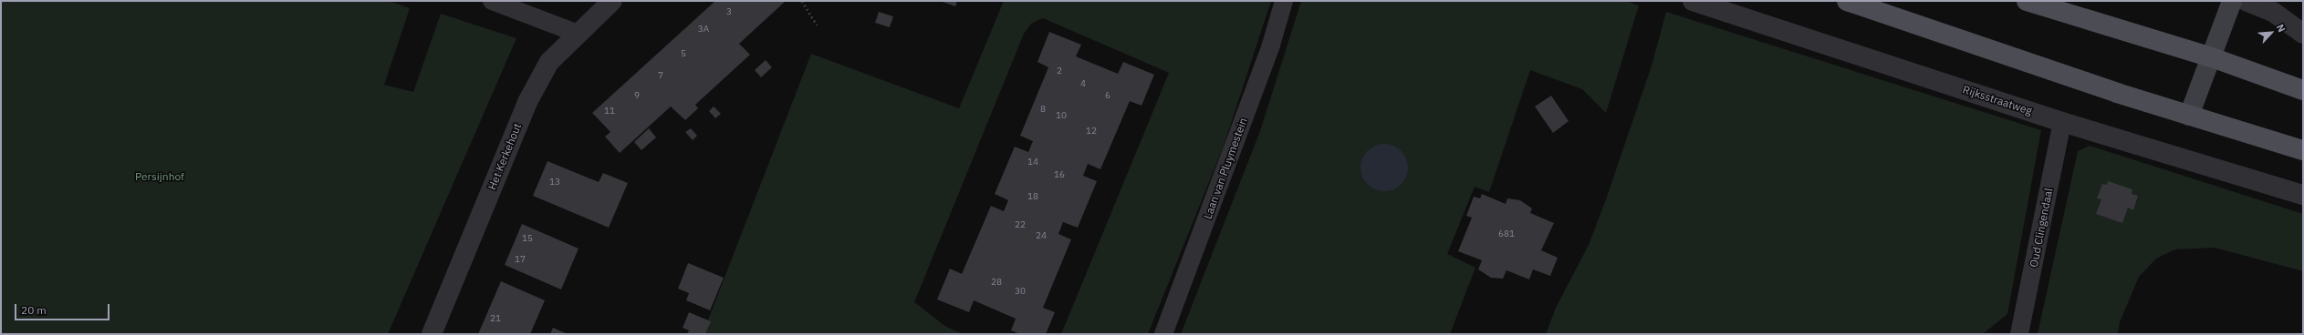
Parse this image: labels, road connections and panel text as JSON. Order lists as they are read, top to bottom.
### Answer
{
  "streets": {
    "street": ["Rijksstraatweg", "Het Kerkehout"],
    "lane": ["Laan van Pluymestein", "Oud Clingendaal"]
  },
  "crossings": [
    ["Rijksstraatweg", "Oud Clingendaal"]
  ],
  "parks": ["Persijnhof"],
  "house_numbers": [
    "3",
    "3A",
    "5",
    "2",
    "7",
    "4",
    "9",
    "6",
    "8",
    "11",
    "10",
    "12",
    "14",
    "16",
    "13",
    "18",
    "22",
    "681",
    "24",
    "15",
    "17",
    "28",
    "30",
    "21"
  ],
  "scale_bar": "20 m",
  "north": "top right"
}
